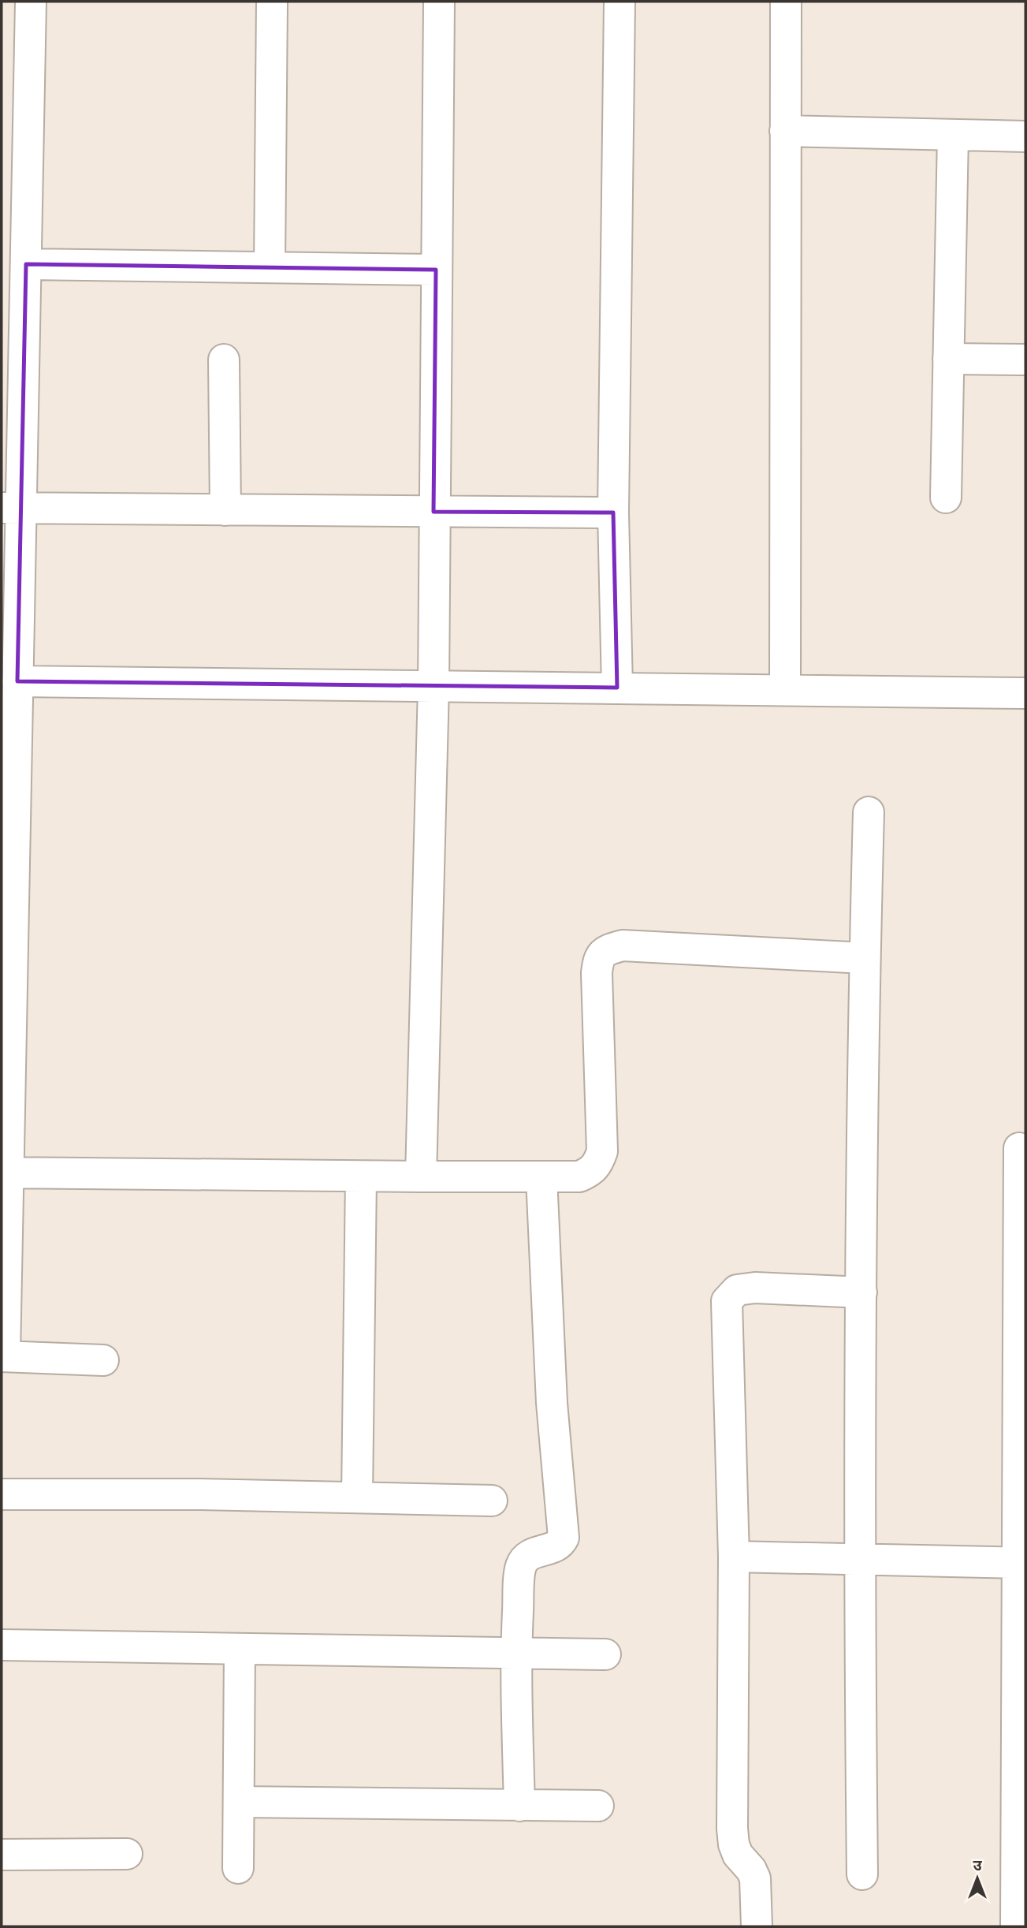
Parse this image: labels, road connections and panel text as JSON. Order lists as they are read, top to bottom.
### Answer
{
  "north": "top"
}
